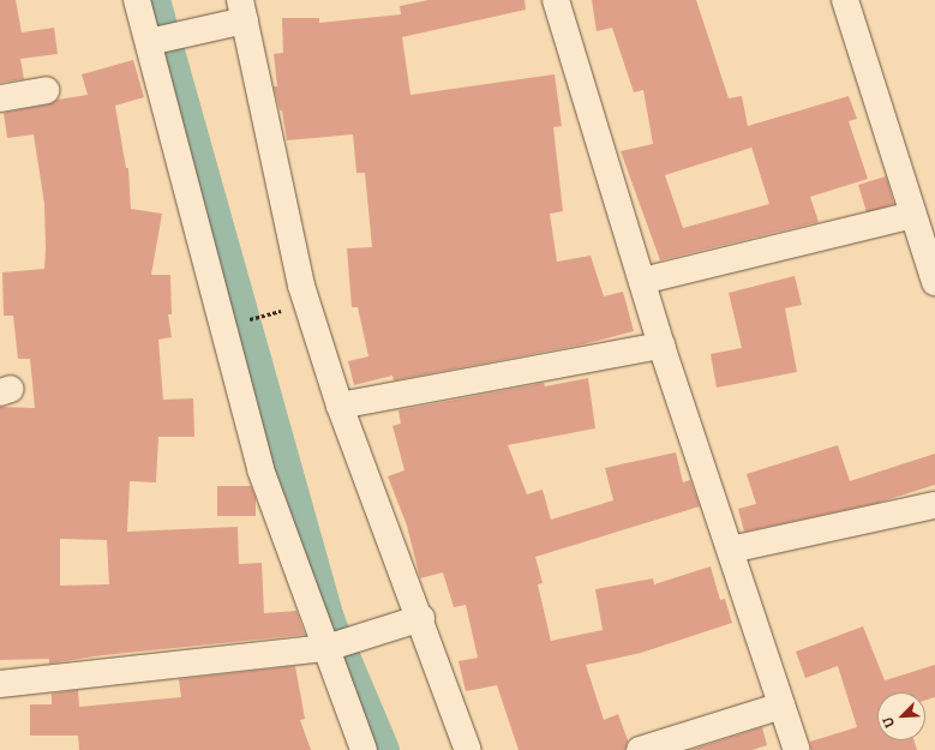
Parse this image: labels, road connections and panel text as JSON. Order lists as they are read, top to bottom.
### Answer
{
  "north": "bottom left"
}
